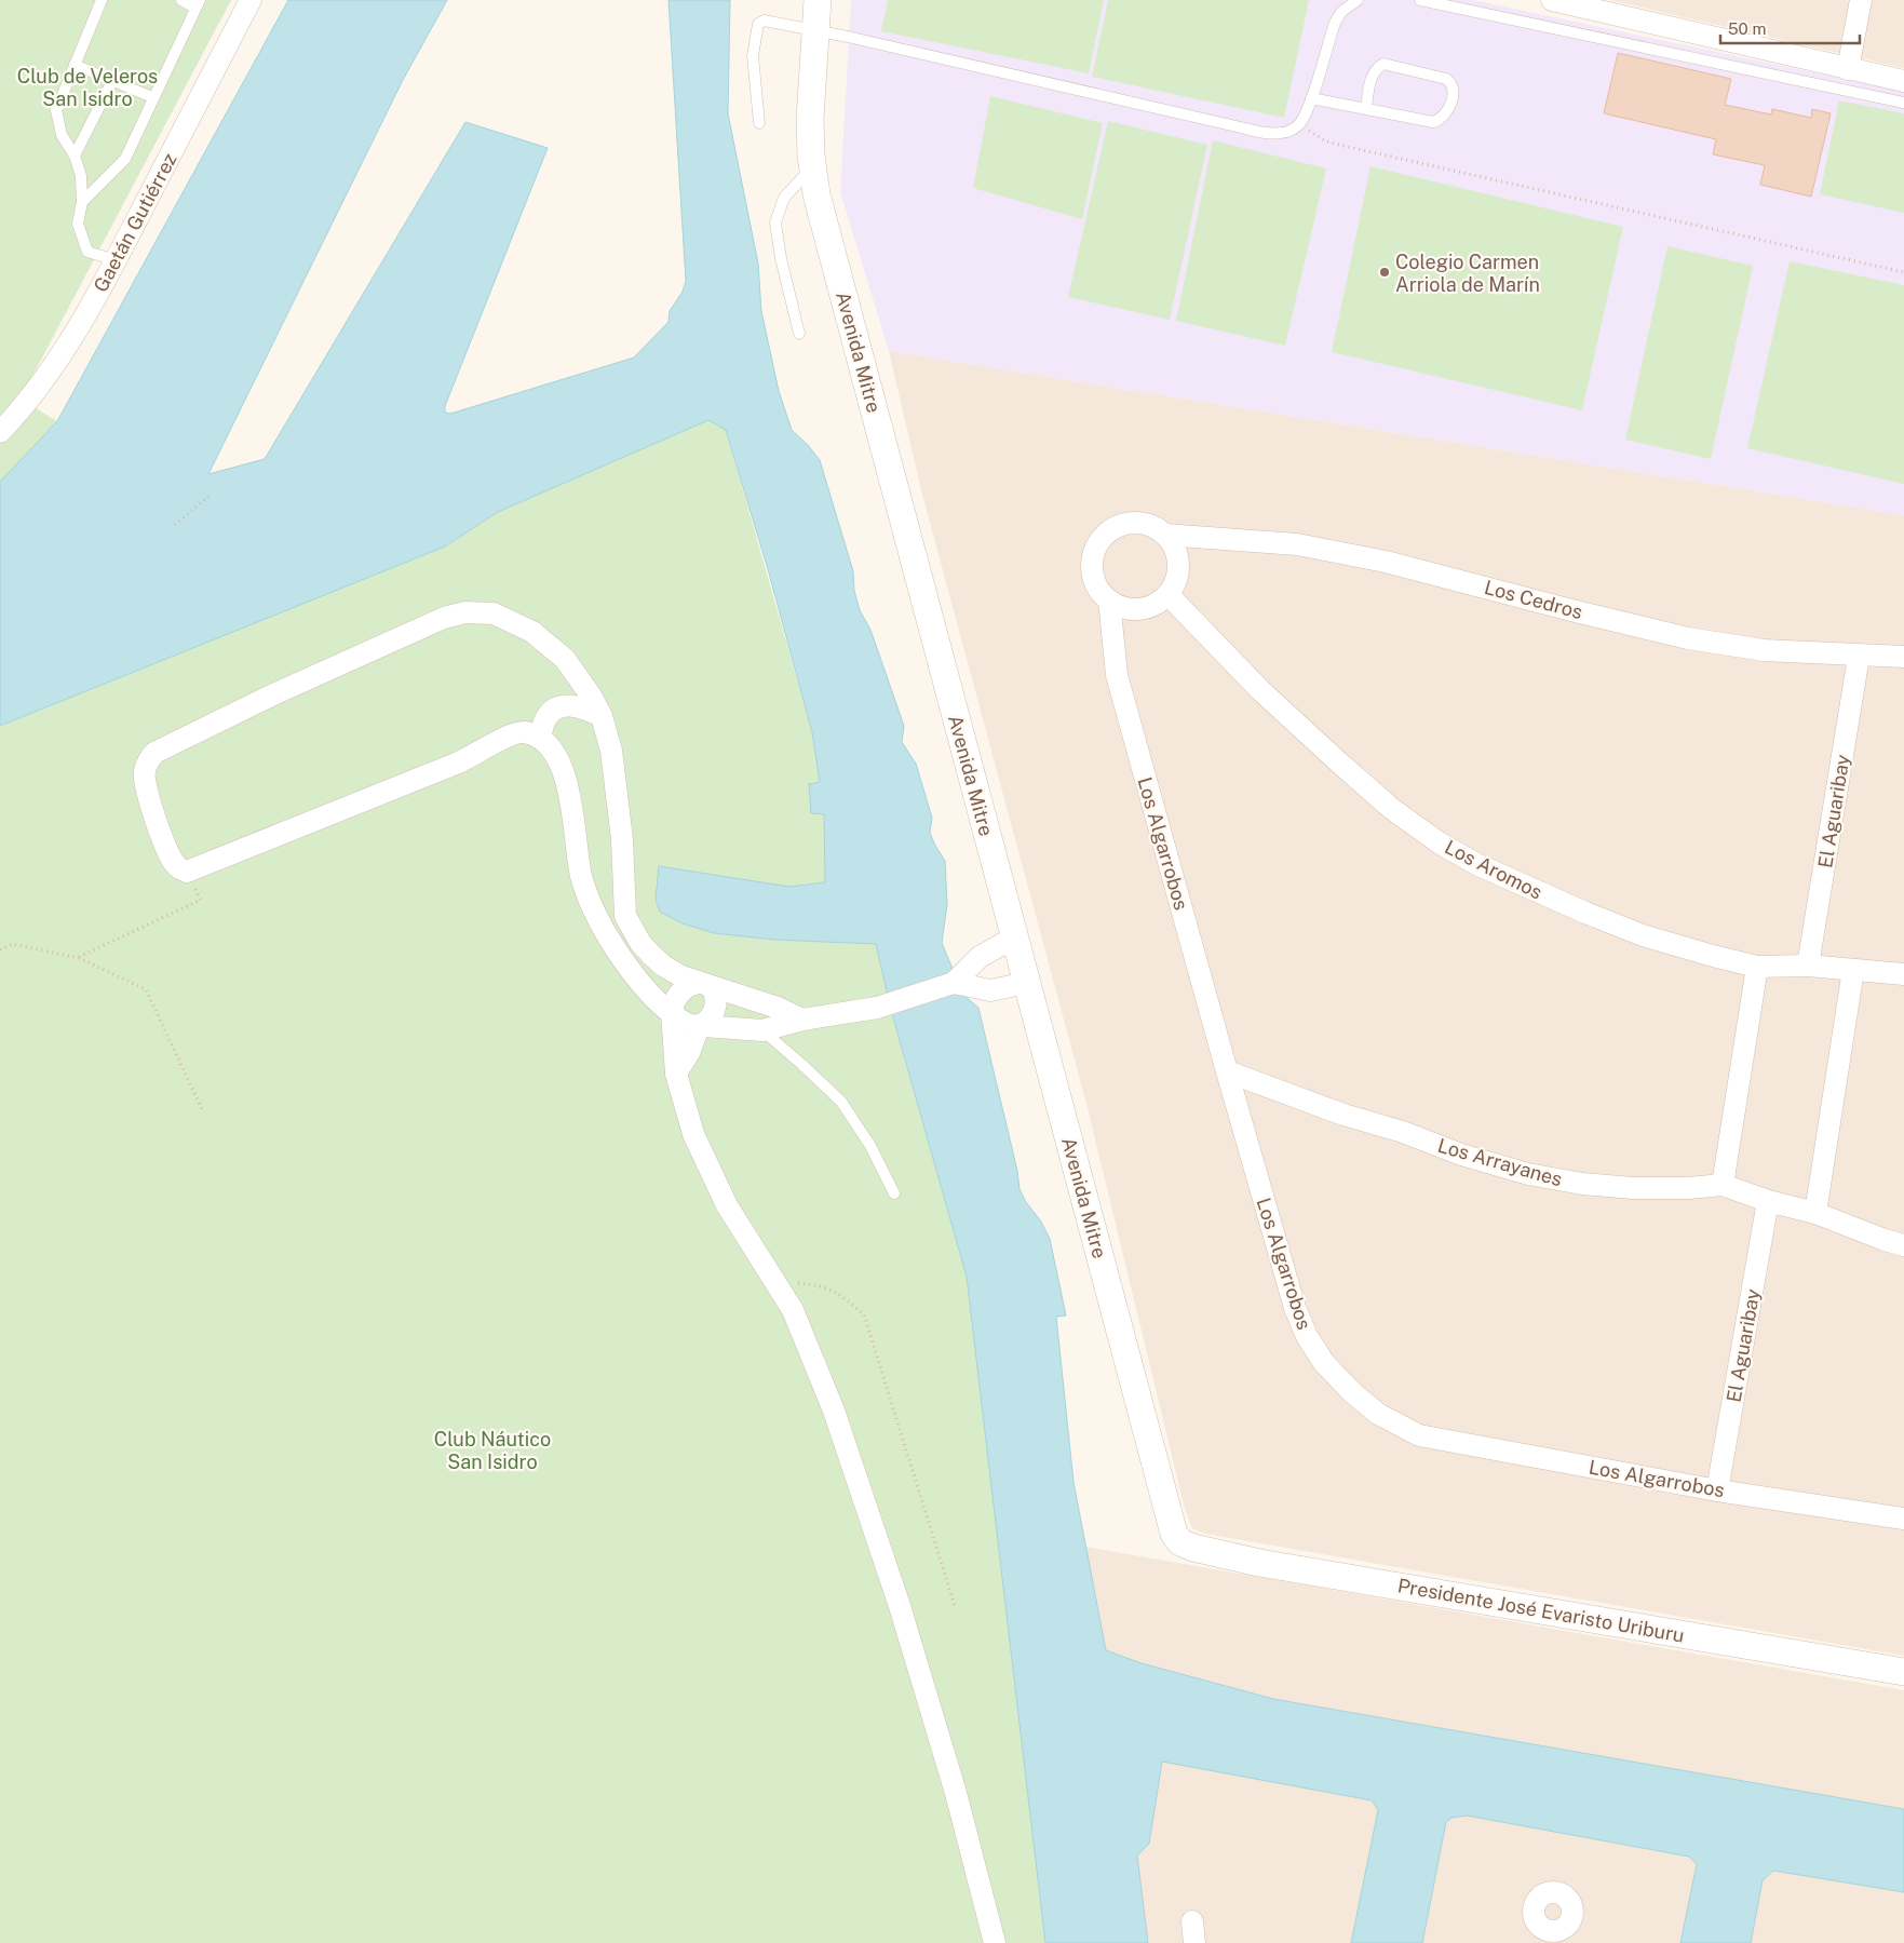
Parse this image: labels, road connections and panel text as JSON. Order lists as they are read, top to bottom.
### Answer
{
  "streets": {
    "street": [
      "Gaetán Gutiérrez",
      "Avenida Mitre",
      "Los Cedros",
      "El Aguaribay",
      "Los Algarrobos",
      "Los Aromos",
      "Los Arrayanes",
      "Presidente José Evaristo Uriburu"
    ]
  },
  "crossings": [
    ["Avenida Mitre", "Presidente José Evaristo Uriburu"],
    ["Los Cedros", "El Aguaribay"],
    ["Los Cedros", "Los Algarrobos"],
    ["Los Cedros", "Los Aromos"],
    ["El Aguaribay", "Los Algarrobos"],
    ["El Aguaribay", "Los Aromos"],
    ["El Aguaribay", "Los Arrayanes"],
    ["Los Algarrobos", "Los Aromos"],
    ["Los Algarrobos", "Los Arrayanes"]
  ],
  "parks": ["Club de Veleros San Isidro", "Club Náutico San Isidro"],
  "places": ["Colegio Carmen Arriola de Marín"],
  "scale_bar": "50 m"
}
